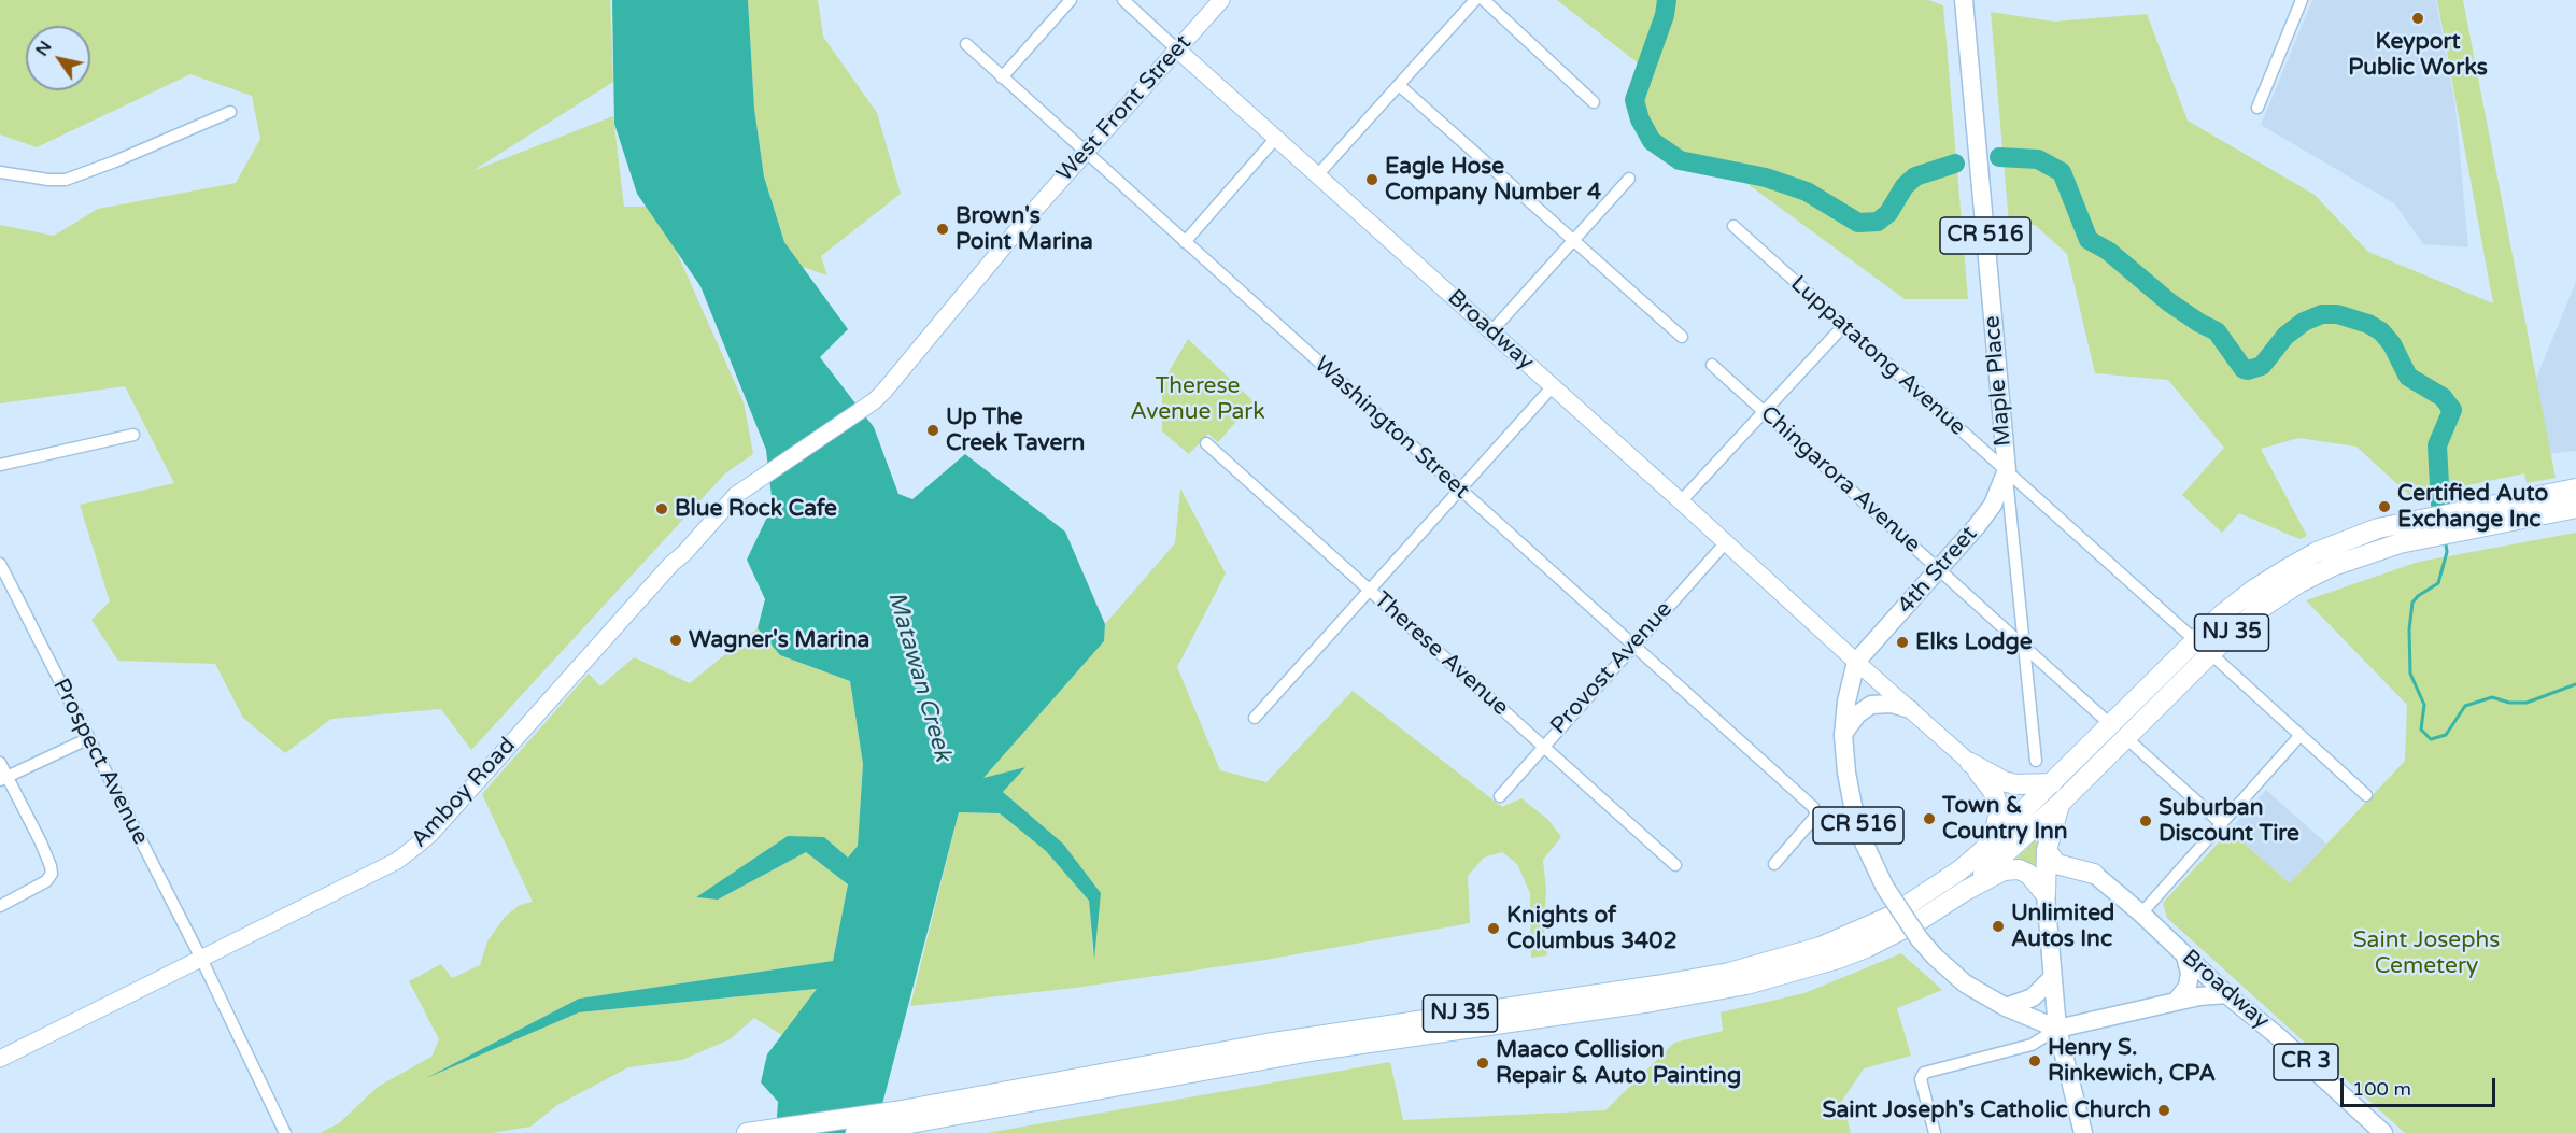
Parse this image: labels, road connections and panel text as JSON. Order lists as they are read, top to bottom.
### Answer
{
  "streets": {
    "highway": ["NJ 35"],
    "main road": [
      "West Front Street",
      "CR 516",
      "Broadway",
      "Maple Place",
      "4th Street",
      "Amboy Road",
      "CR 3"
    ],
    "street": [
      "Luppatatong Avenue",
      "Washington Street",
      "Chingarora Avenue",
      "Therese Avenue",
      "Provost Avenue",
      "Prospect Avenue"
    ]
  },
  "crossings": [
    ["West Front Street", "Broadway"],
    ["West Front Street", "Washington Street"],
    ["West Front Street", "Amboy Road"],
    ["CR 516", "Broadway"],
    ["CR 516", "4th Street"],
    ["Broadway", "4th Street"],
    ["Broadway", "Provost Avenue"],
    ["Luppatatong Avenue", "Maple Place"],
    ["Luppatatong Avenue", "4th Street"],
    ["Luppatatong Avenue", "NJ 35"],
    ["Maple Place", "Chingarora Avenue"],
    ["Maple Place", "4th Street"],
    ["Washington Street", "Provost Avenue"],
    ["Chingarora Avenue", "4th Street"],
    ["Chingarora Avenue", "NJ 35"],
    ["Therese Avenue", "Provost Avenue"],
    ["Prospect Avenue", "Amboy Road"]
  ],
  "water": ["Matawan Creek"],
  "parks": ["Therese Avenue Park", "Saint Josephs Cemetery"],
  "places": [
    "Keyport Public Works",
    "Eagle Hose Company Number 4",
    "Brown's Point Marina",
    "Up The Creek Tavern",
    "Certified Auto Exchange Inc",
    "Blue Rock Cafe",
    "Wagner's Marina",
    "Elks Lodge",
    "Town & Country Inn",
    "Suburban Discount Tire",
    "Unlimited Autos Inc",
    "Knights of Columbus 3402",
    "Henry S. Rinkewich, CPA",
    "Maaco Collision Repair & Auto Painting",
    "Saint Joseph's Catholic Church"
  ],
  "scale_bar": "100 m",
  "north": "top left"
}
